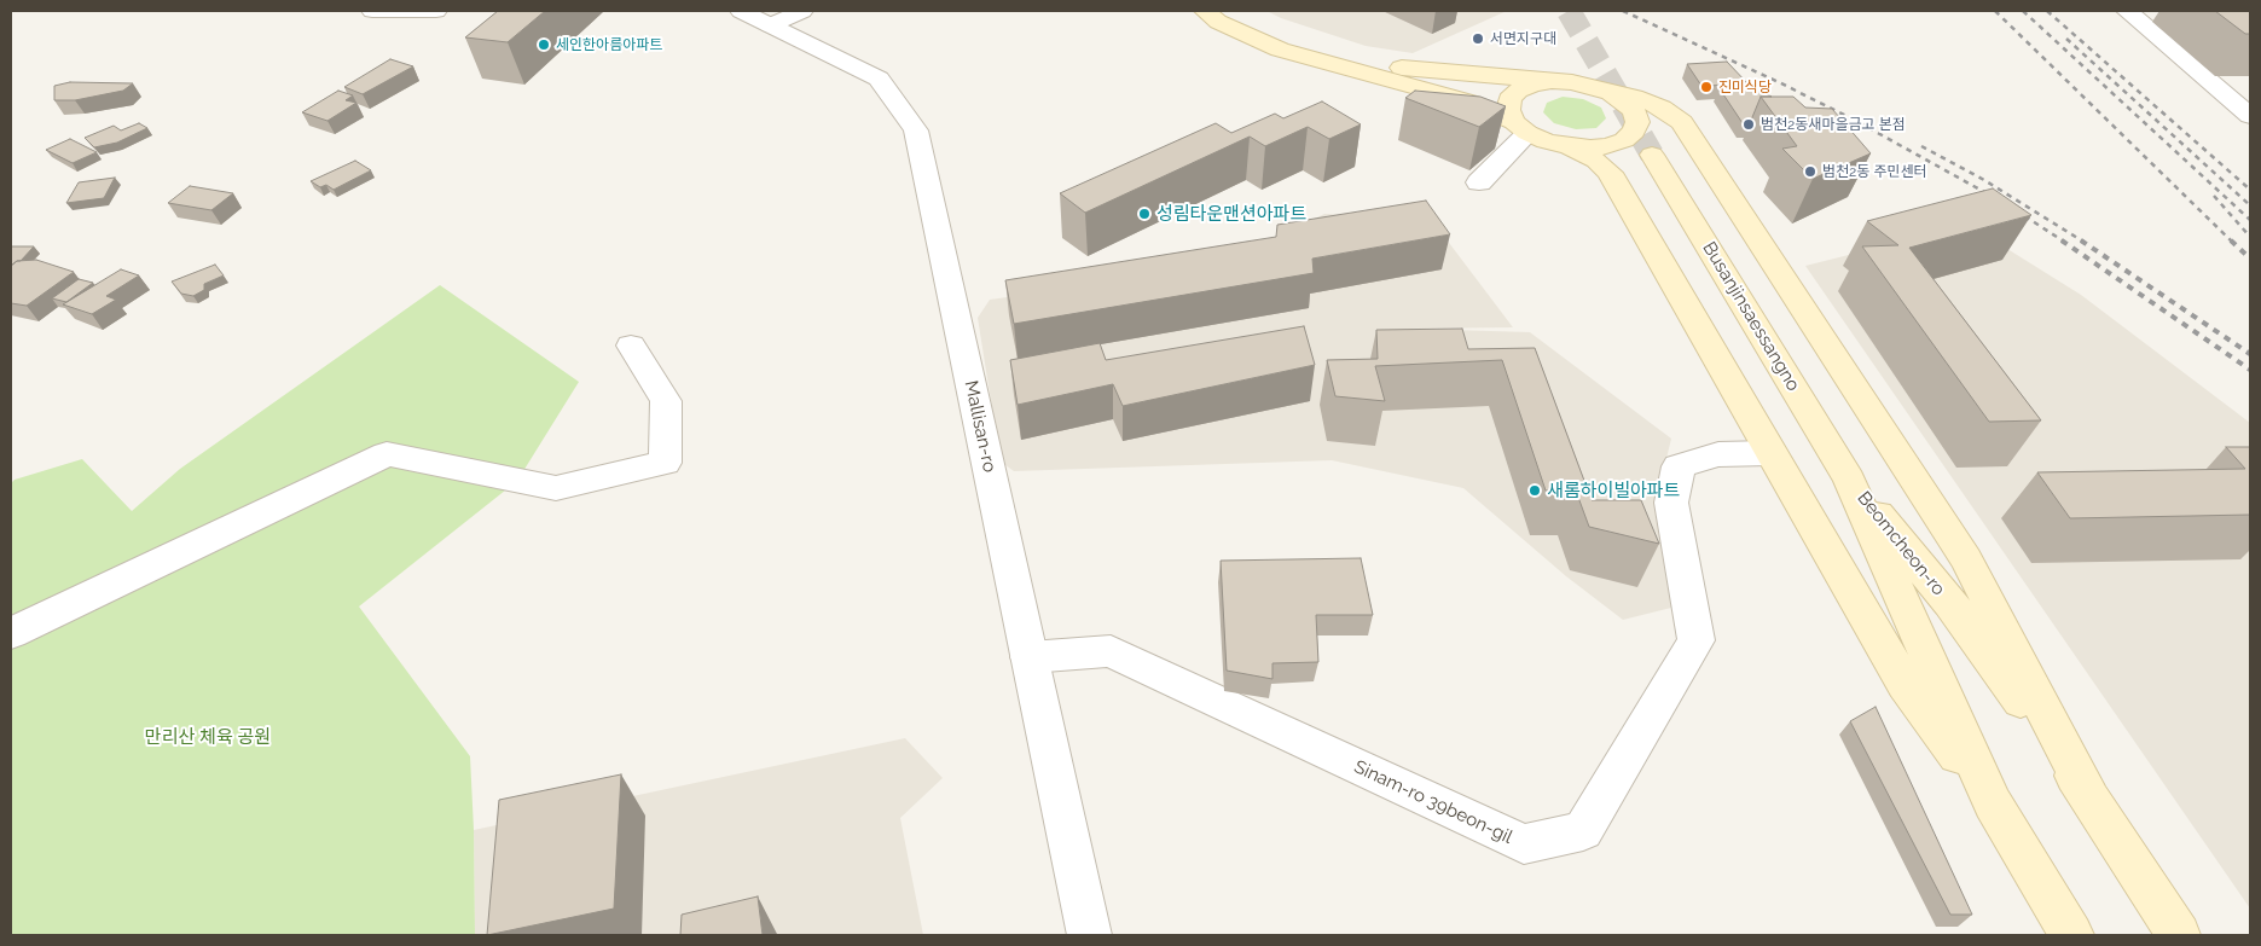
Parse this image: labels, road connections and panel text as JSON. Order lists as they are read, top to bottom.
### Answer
{
  "streets": {
    "main road": ["Busanjinsaessangno", "Beomcheon-ro"],
    "street": ["Mallisan-ro", "Sinam-ro 39beon-gil"]
  },
  "crossings": [
    ["Busanjinsaessangno", "Beomcheon-ro"],
    ["Mallisan-ro", "Sinam-ro 39beon-gil"]
  ],
  "parks": ["만리산 체육 공원"],
  "places": [
    "서면지구대",
    "세인한아름아파트",
    "진미식당",
    "범천2동새마을금고 본점",
    "범천2동 주민센터",
    "성림타운맨션아파트",
    "새롬하이빌아파트"
  ]
}
